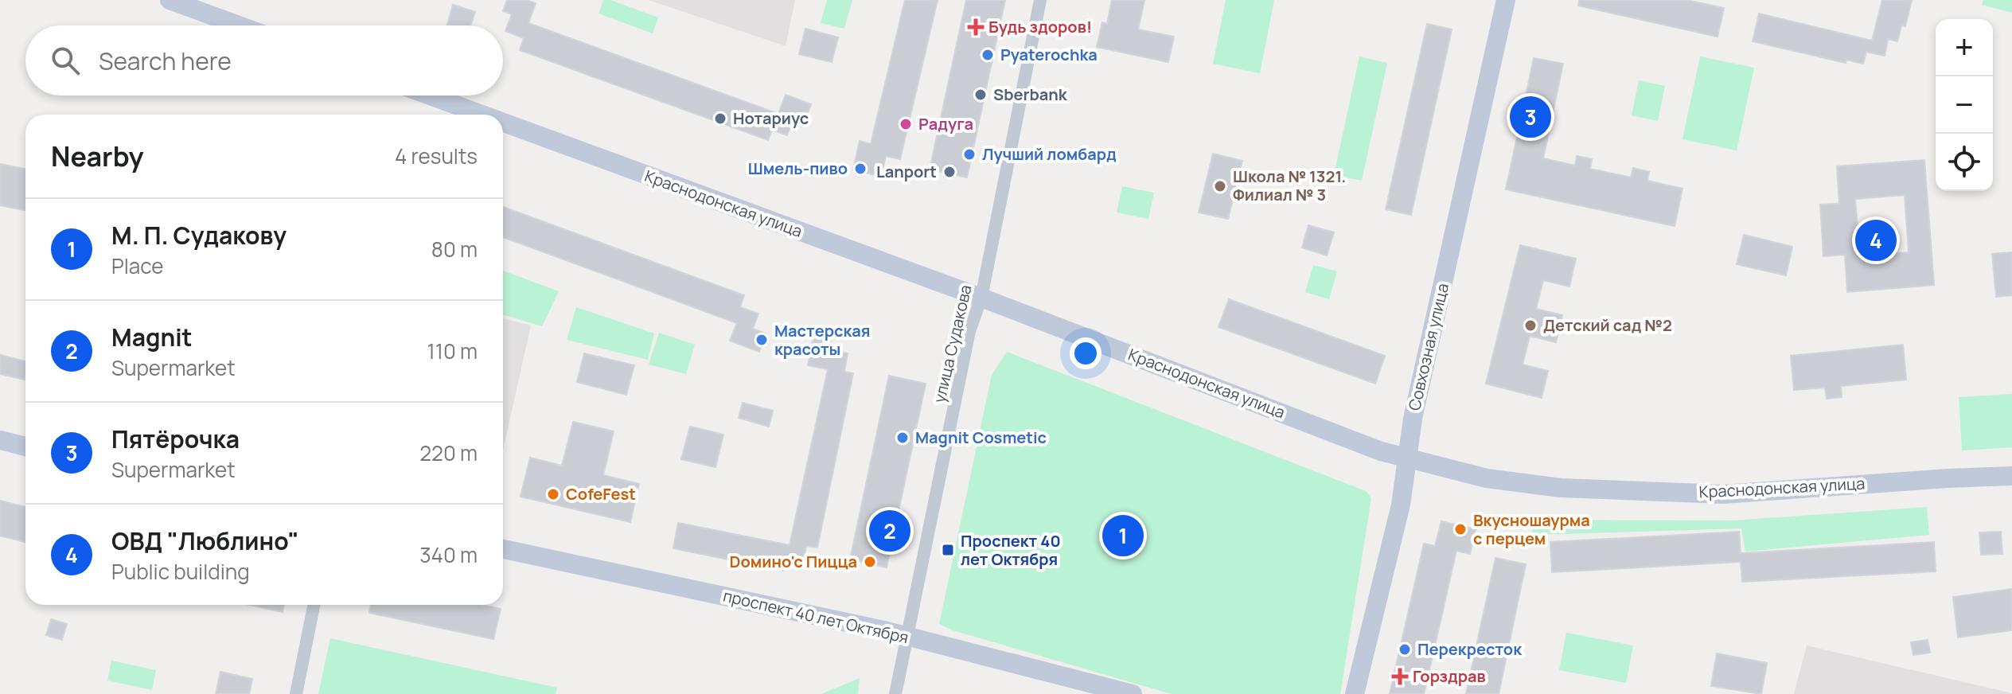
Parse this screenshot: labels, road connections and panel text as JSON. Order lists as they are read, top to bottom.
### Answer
{
  "streets": {
    "main road": ["Краснодонская улица", "Совхозная улица", "проспект 40 лет Октября"],
    "street": ["улица Судакова"]
  },
  "crossings": [
    ["Краснодонская улица", "улица Судакова"],
    ["Краснодонская улица", "Совхозная улица"],
    ["улица Судакова", "проспект 40 лет Октября"]
  ],
  "places": {
    "health": ["Будь здоров!", "Горздрав"],
    "other": [
      "Pyaterochka",
      "Sberbank",
      "Нотариус",
      "Радуга",
      "Лучший ломбард",
      "Шмель-пиво",
      "Lanport",
      "Школа № 1321. Филиал № 3",
      "Детский сад №2",
      "Мастерская красоты",
      "Magnit Cosmetic",
      "CofeFest",
      "Вкусношаурма с перцем",
      "Dомино'с Пицца",
      "Перекресток"
    ],
    "transit": ["Проспект 40 лет Октября"]
  },
  "page": {
    "map_buttons": ["+", "−"],
    "search": "Search here",
    "pins": [
      "3",
      "4",
      "2",
      "1"
    ],
    "heading": ["Nearby", "4 results"],
    "list": [
      {
        "mark": "1",
        "name": "М. П. Судакову",
        "note": "Place",
        "value": "80 m"
      },
      {
        "mark": "2",
        "name": "Magnit",
        "note": "Supermarket",
        "value": "110 m"
      },
      {
        "mark": "3",
        "name": "Пятёрочка",
        "note": "Supermarket",
        "value": "220 m"
      },
      {
        "mark": "4",
        "name": "ОВД \"Люблино\"",
        "note": "Public building",
        "value": "340 m"
      }
    ]
  }
}
